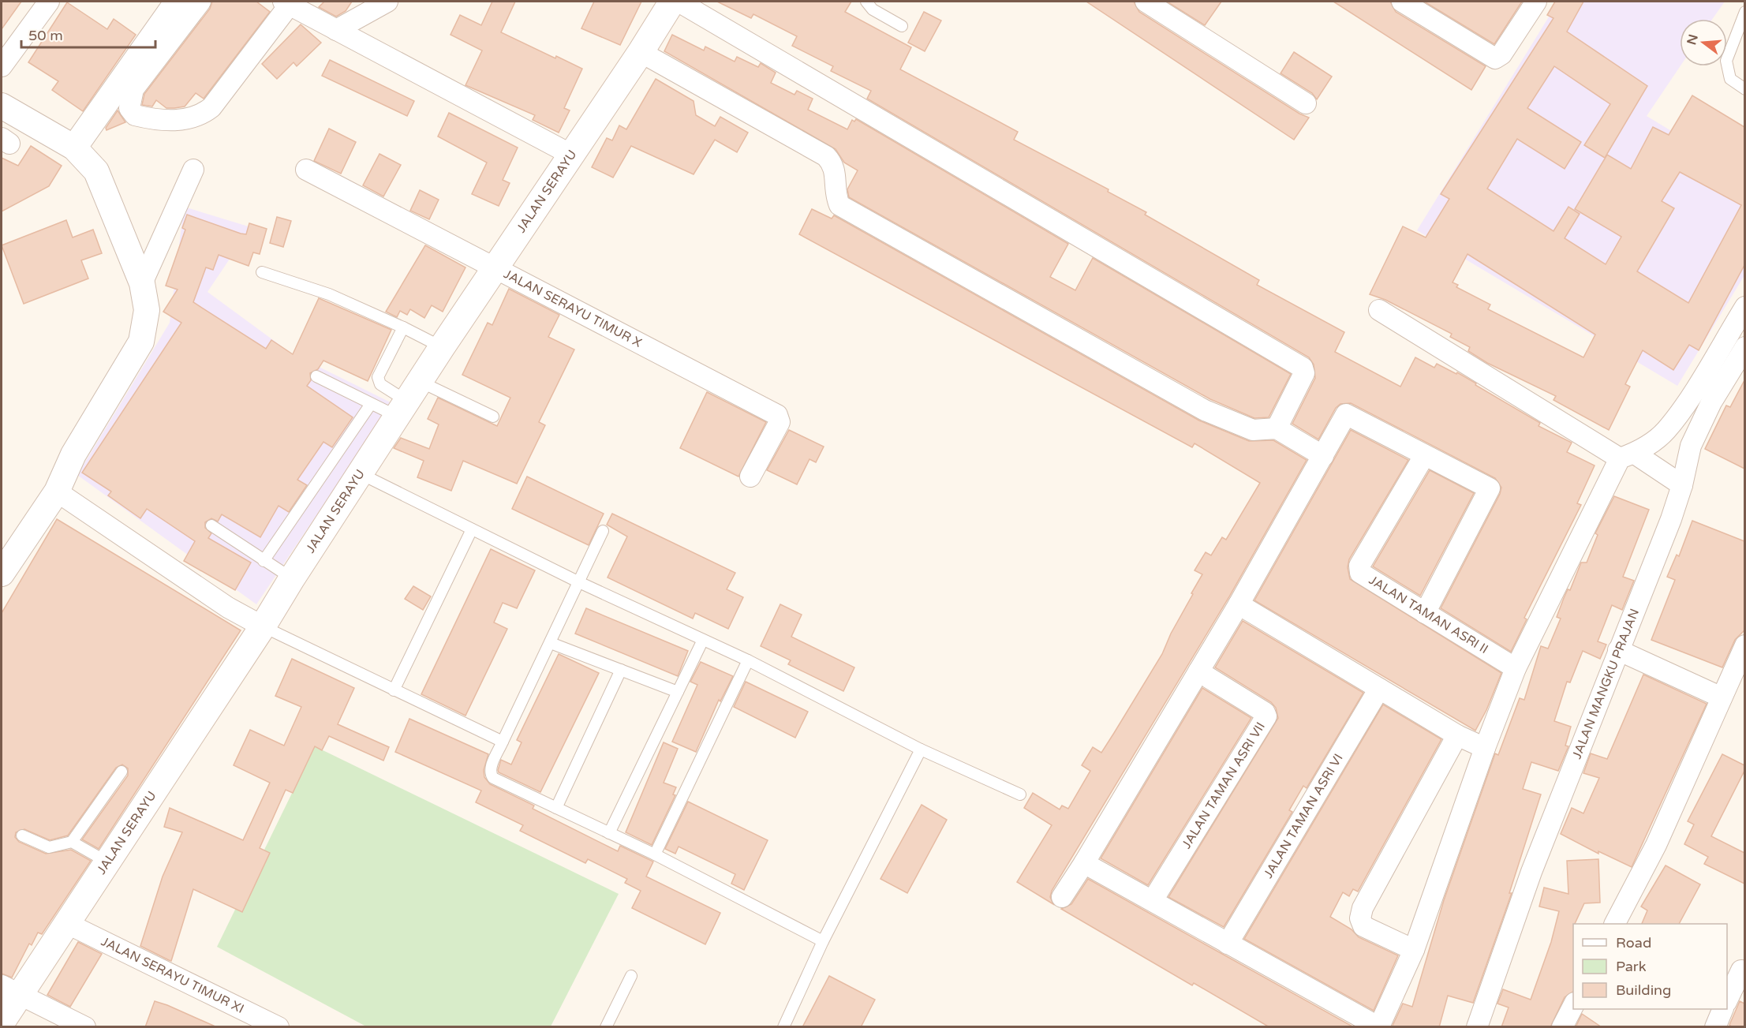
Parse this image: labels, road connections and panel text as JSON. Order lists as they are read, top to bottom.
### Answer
{
  "streets": {
    "main road": ["JALAN SERAYU"],
    "street": [
      "JALAN SERAYU TIMUR X",
      "JALAN TAMAN ASRI II",
      "JALAN MANGKU PRAJAN",
      "JALAN TAMAN ASRI VII",
      "JALAN TAMAN ASRI VI",
      "JALAN SERAYU TIMUR XI"
    ]
  },
  "crossings": [
    ["JALAN SERAYU", "JALAN SERAYU TIMUR X"],
    ["JALAN SERAYU", "JALAN SERAYU TIMUR XI"]
  ],
  "legend": ["Road", "Park", "Building"],
  "scale_bar": "50 m",
  "north": "left"
}
